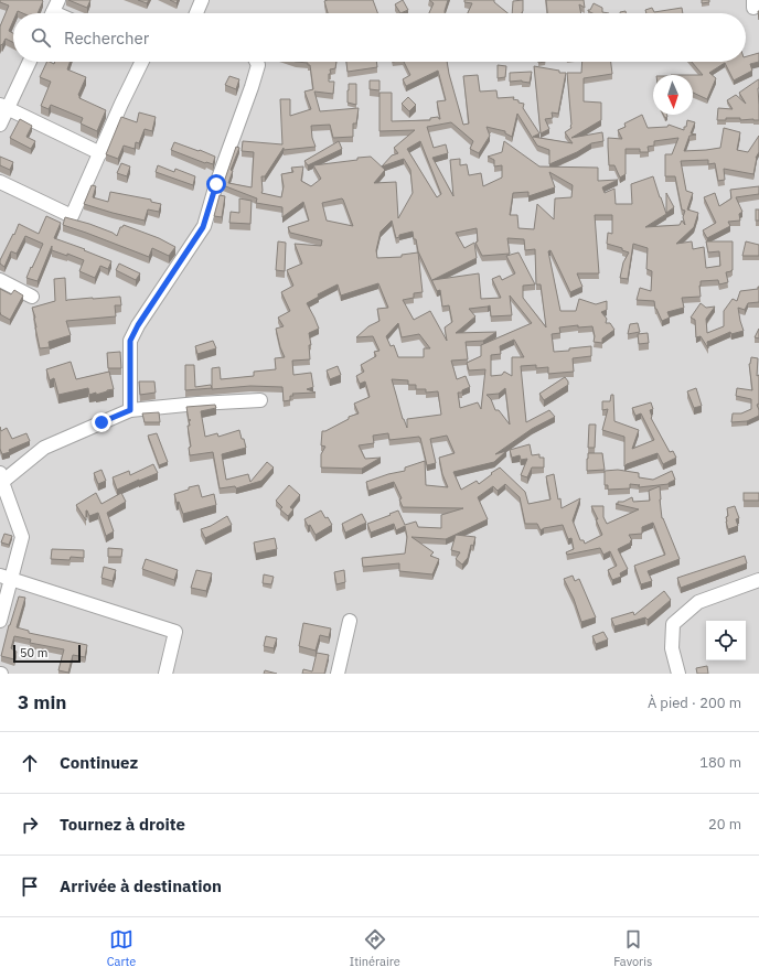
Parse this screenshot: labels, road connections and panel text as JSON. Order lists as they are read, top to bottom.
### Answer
{
  "scale_bar": "50 m",
  "north": "bottom",
  "page": {
    "search": "Rechercher",
    "scale": "50 m",
    "heading": ["3 min", "À pied · 200 m"],
    "list": [
      ["Continuez", "180 m"],
      ["Tournez à droite", "20 m"],
      "Arrivée à destination"
    ],
    "nav": ["Carte", "Itinéraire", "Favoris"]
  }
}
